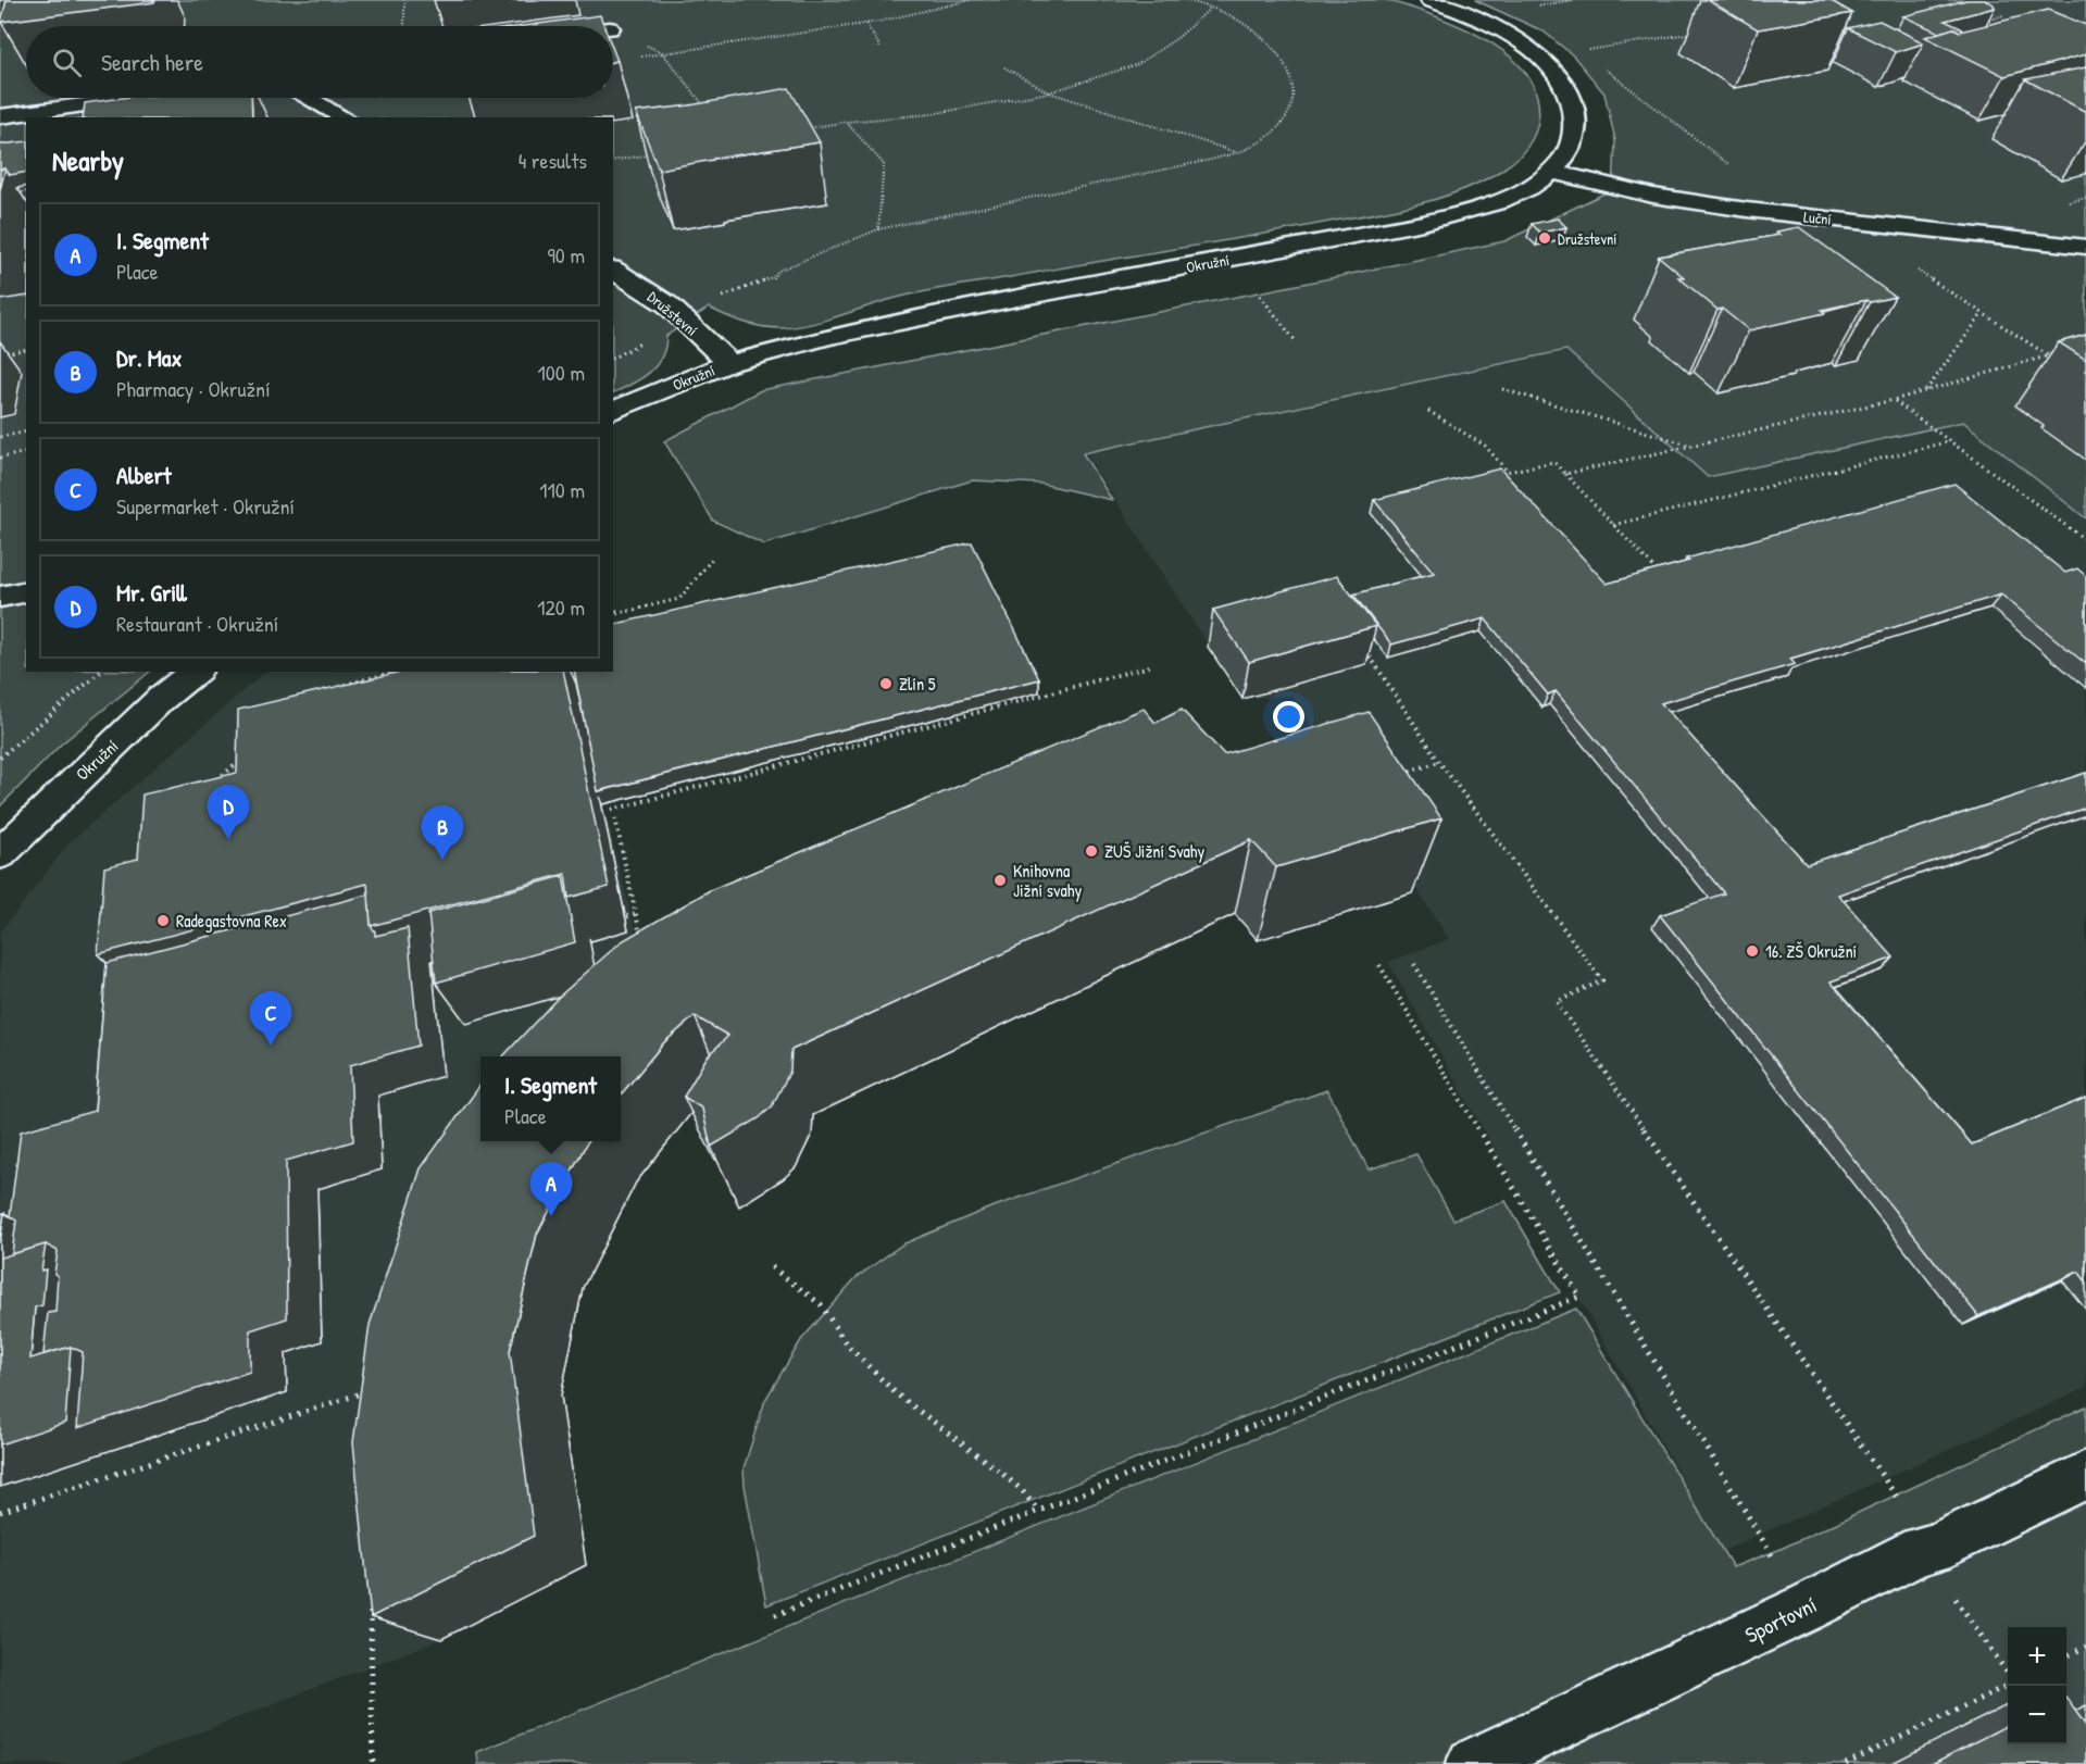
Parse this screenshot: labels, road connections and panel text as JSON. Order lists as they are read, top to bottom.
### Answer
{
  "streets": {
    "street": [
      "Luční",
      "Okružní",
      "Družstevní",
      "Sportovní"
    ]
  },
  "crossings": [
    ["Luční", "Okružní"],
    ["Okružní", "Družstevní"]
  ],
  "places": [
    "Družstevní",
    "Zlín 5",
    "ZUŠ Jižní Svahy",
    "Knihovna Jižní svahy",
    "Radegastovna Rex",
    "16. ZŠ Okružní"
  ],
  "page": {
    "search": "Search here",
    "heading": ["Nearby", "4 results"],
    "list": [
      {
        "mark": "A",
        "name": "I. Segment",
        "note": "Place",
        "value": "90 m"
      },
      {
        "mark": "B",
        "name": "Dr. Max",
        "note": "Pharmacy · Okružní",
        "value": "100 m"
      },
      {
        "mark": "C",
        "name": "Albert",
        "note": "Supermarket · Okružní",
        "value": "110 m"
      },
      {
        "mark": "D",
        "name": "Mr. Grill",
        "note": "Restaurant · Okružní",
        "value": "120 m"
      }
    ],
    "pins": [
      "D",
      "B",
      "C",
      "A"
    ],
    "popup": ["I. Segment", "Place"],
    "map_buttons": ["+", "−"]
  }
}
